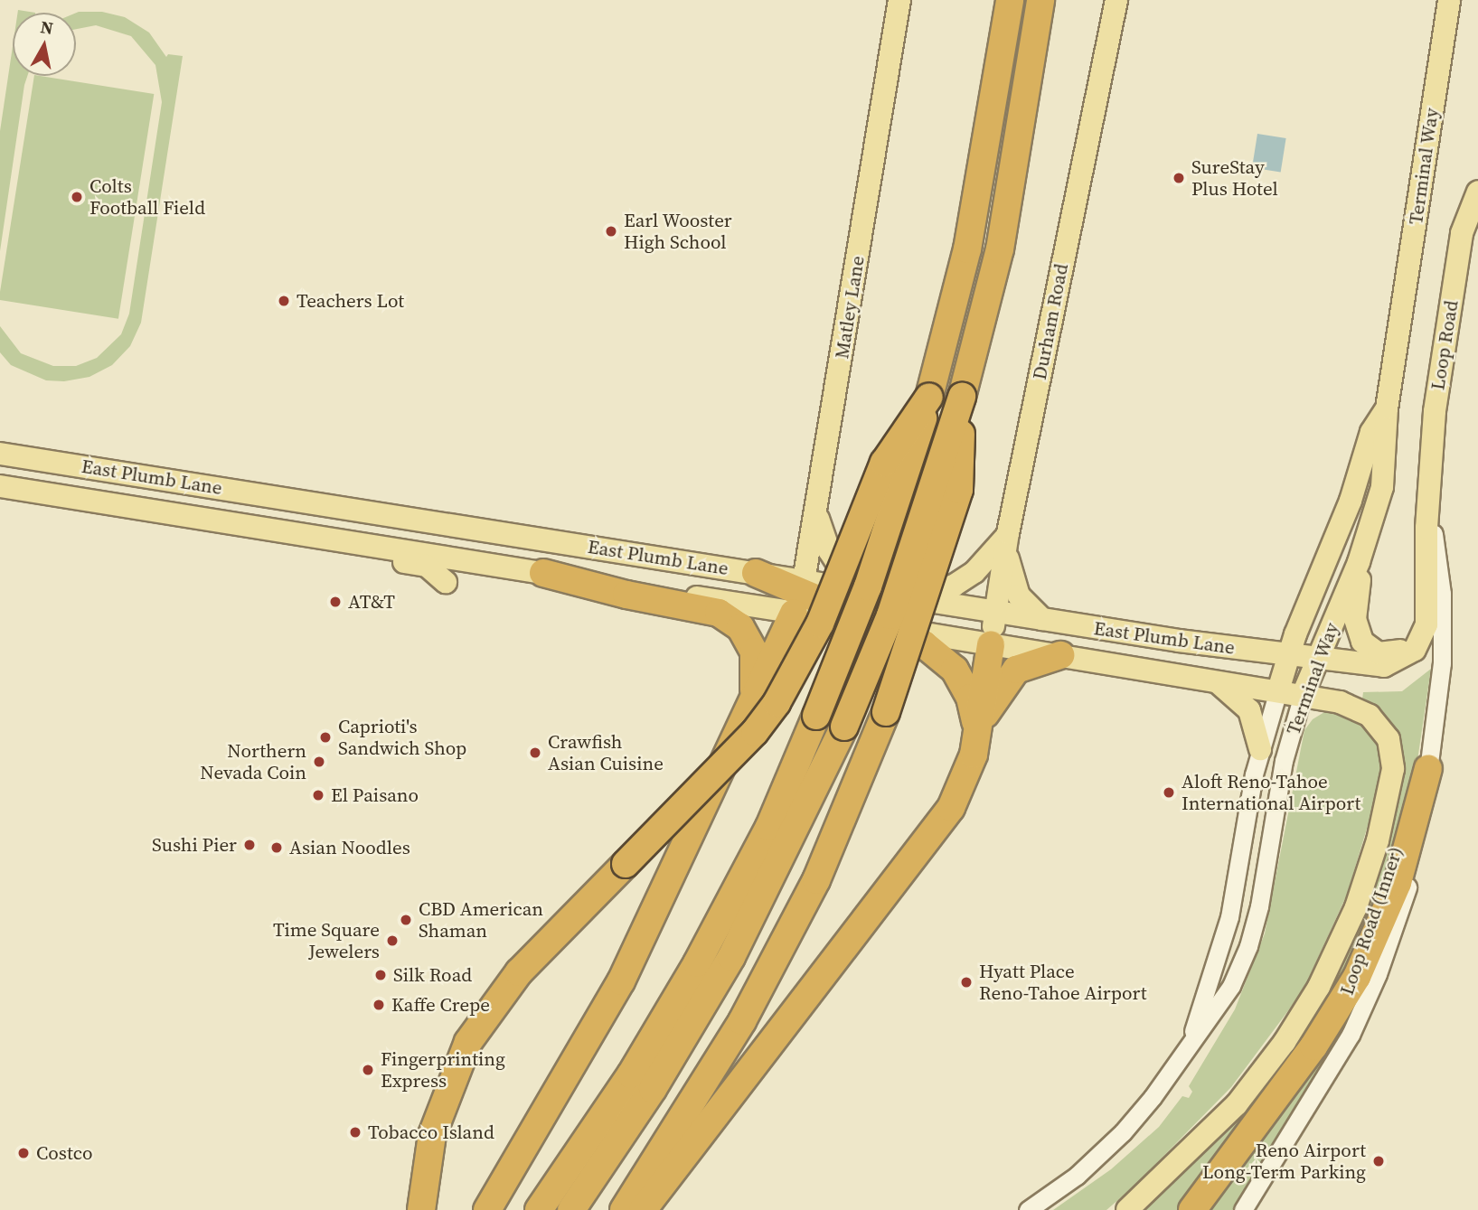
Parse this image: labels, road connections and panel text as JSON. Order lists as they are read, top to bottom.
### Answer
{
  "streets": {
    "main road": [
      "Terminal Way",
      "Matley Lane",
      "Durham Road",
      "Loop Road",
      "East Plumb Lane"
    ],
    "street": ["Loop Road (Inner)"]
  },
  "crossings": [
    ["Terminal Way", "East Plumb Lane"],
    ["Matley Lane", "East Plumb Lane"],
    ["Durham Road", "East Plumb Lane"],
    ["Loop Road", "East Plumb Lane"],
    ["Loop Road", "Loop Road (Inner)"]
  ],
  "places": [
    "SureStay Plus Hotel",
    "Colts Football Field",
    "Earl Wooster High School",
    "Teachers Lot",
    "AT&T",
    "Caprioti's Sandwich Shop",
    "Crawfish Asian Cuisine",
    "Northern Nevada Coin",
    "Aloft Reno-Tahoe International Airport",
    "El Paisano",
    "Sushi Pier",
    "Asian Noodles",
    "CBD American Shaman",
    "Time Square Jewelers",
    "Silk Road",
    "Hyatt Place Reno-Tahoe Airport",
    "Kaffe Crepe",
    "Fingerprinting Express",
    "Tobacco Island",
    "Costco",
    "Reno Airport Long-Term Parking"
  ],
  "north": "top"
}
